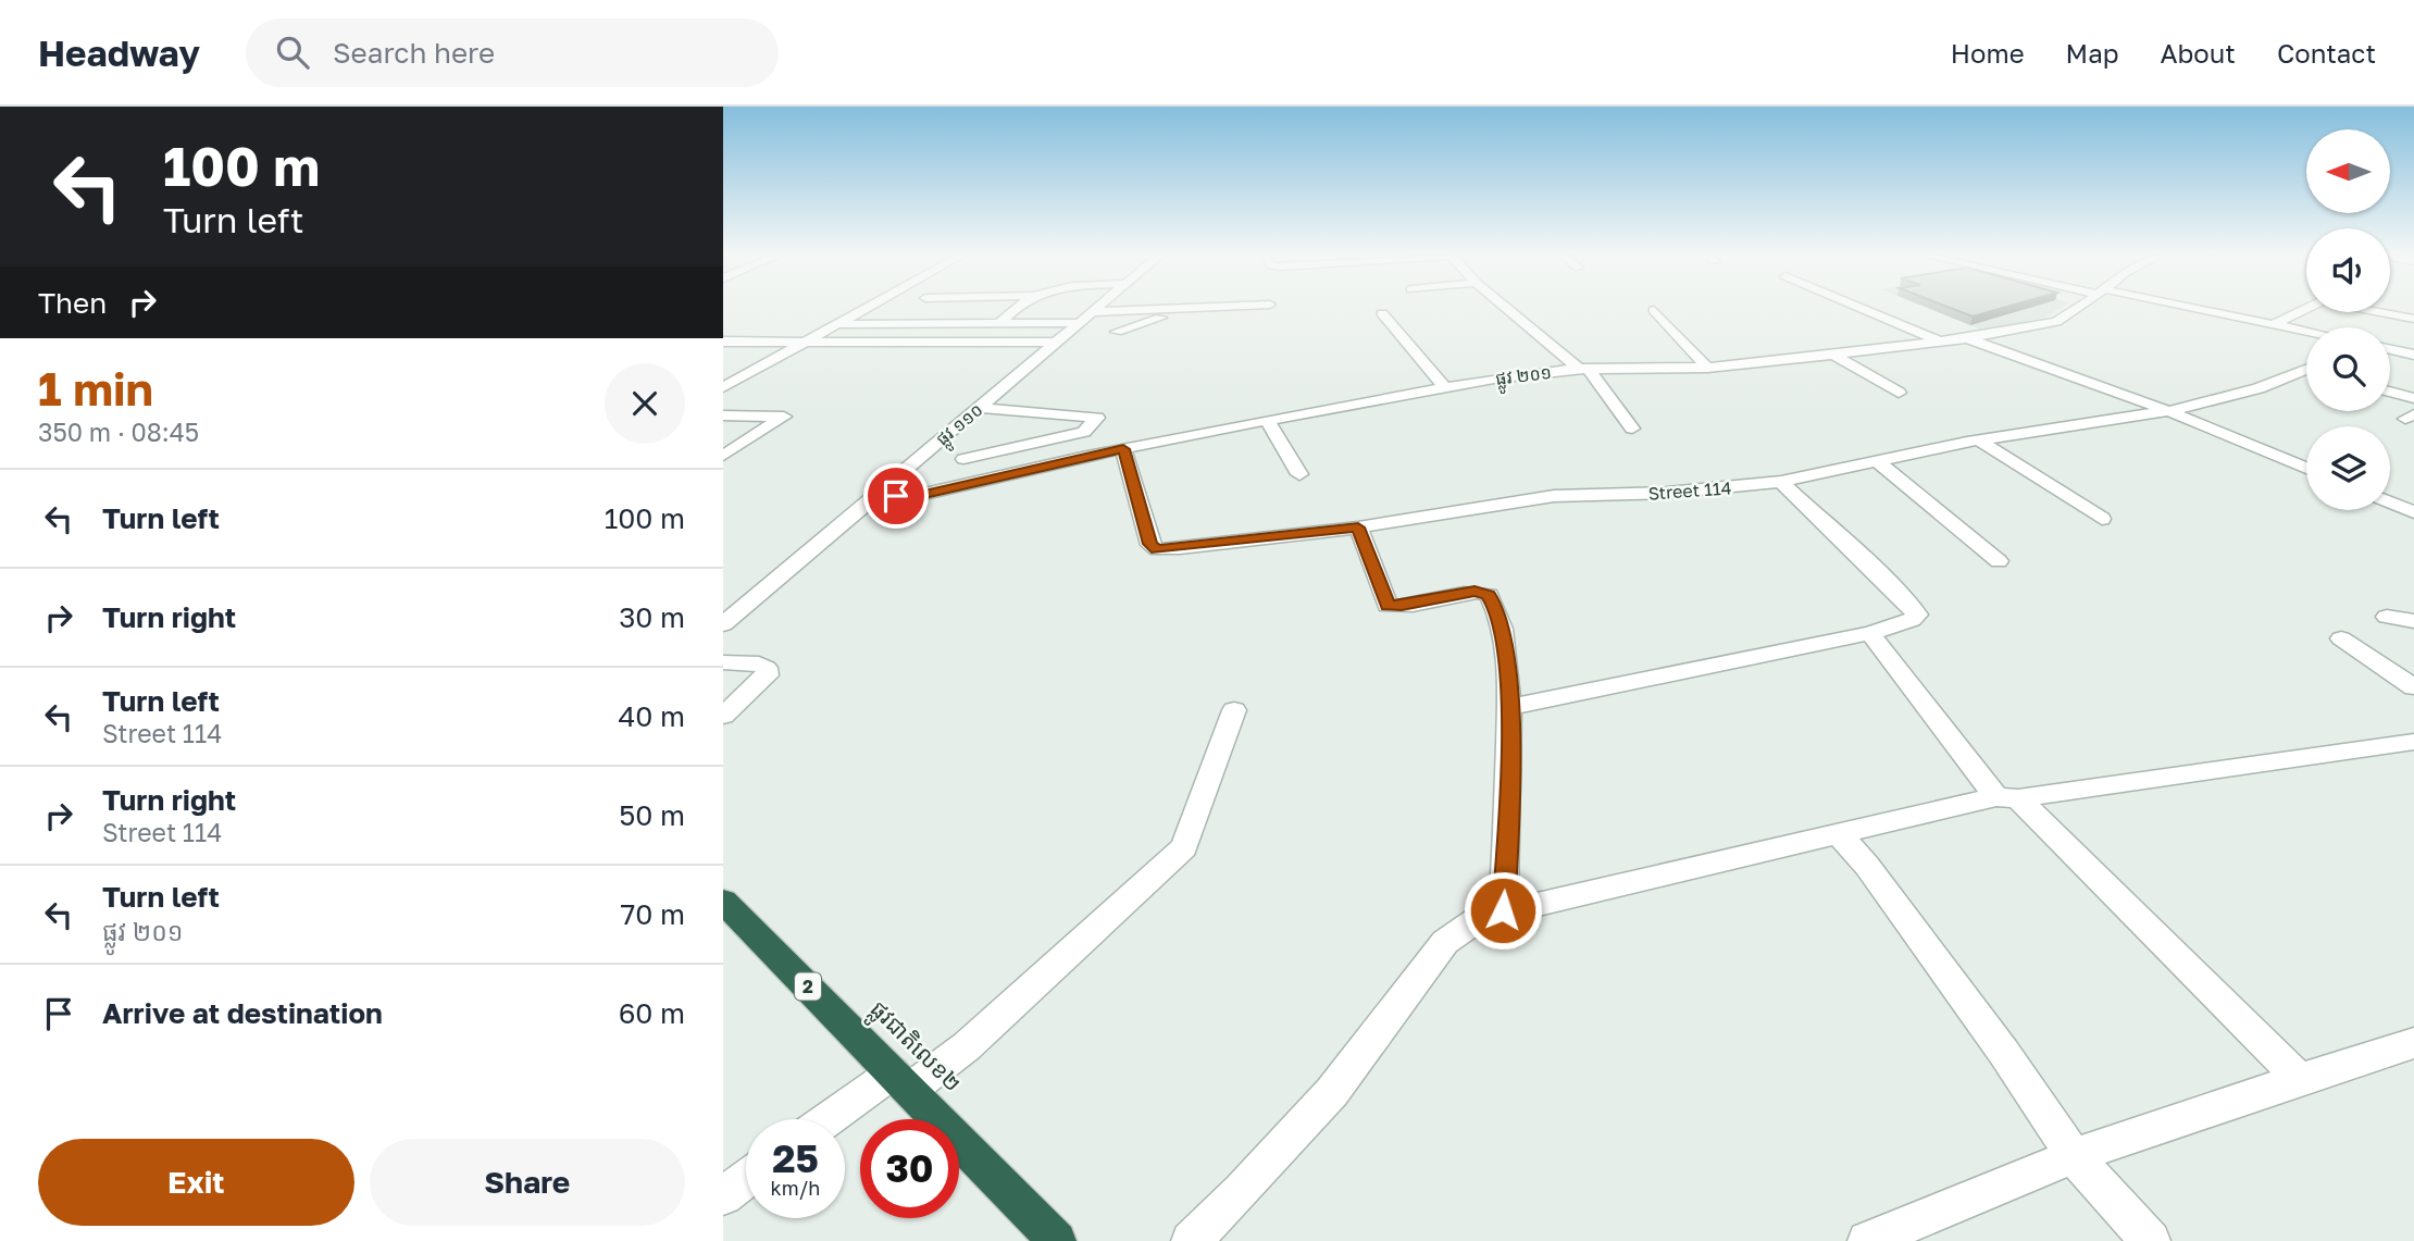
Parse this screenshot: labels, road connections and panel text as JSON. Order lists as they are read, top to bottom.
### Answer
{
  "streets": {
    "highway": ["2", "ផ្លូវជាតិលេខ២"],
    "street": ["ផ្លូវ ២០១", "ផ្លូវ ១១០", "Street 114"]
  },
  "crossings": [
    ["ផ្លូវ ២០១", "ផ្លូវ ១១០"],
    ["ផ្លូវ ២០១", "Street 114"]
  ],
  "north": "left",
  "page": {
    "header": "Headway",
    "search": "Search here",
    "nav": [
      "Home",
      "Map",
      "About",
      "Contact"
    ],
    "turn": ["100 m", "Turn left"],
    "then": "Then",
    "heading": ["1 min", "350 m · 08:45"],
    "list": [
      {
        "name": "Turn left",
        "value": "100 m"
      },
      {
        "name": "Turn right",
        "value": "30 m"
      },
      {
        "name": "Turn left",
        "note": "Street 114",
        "value": "40 m"
      },
      {
        "name": "Turn right",
        "note": "Street 114",
        "value": "50 m"
      },
      {
        "name": "Turn left",
        "note": "ផ្លូវ ២០១",
        "value": "70 m"
      },
      {
        "name": "Arrive at destination",
        "value": "60 m"
      }
    ],
    "speed": "25 km/h",
    "limit": "30",
    "buttons": ["Exit", "Share"]
  }
}
